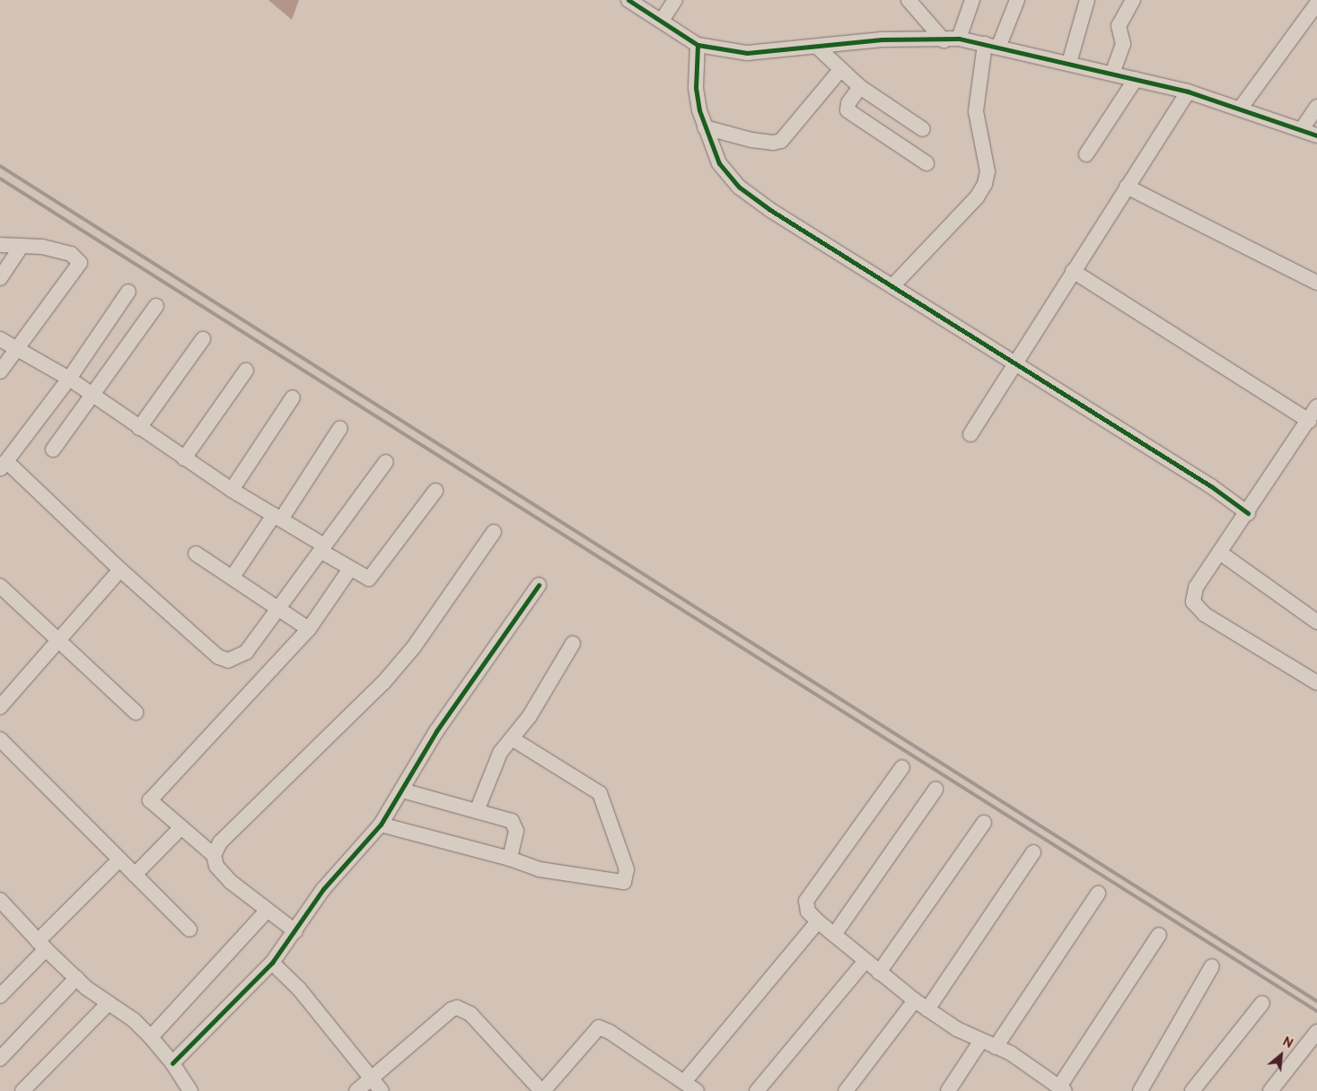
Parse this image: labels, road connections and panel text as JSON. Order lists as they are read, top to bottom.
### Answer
{
  "north": "top right"
}
